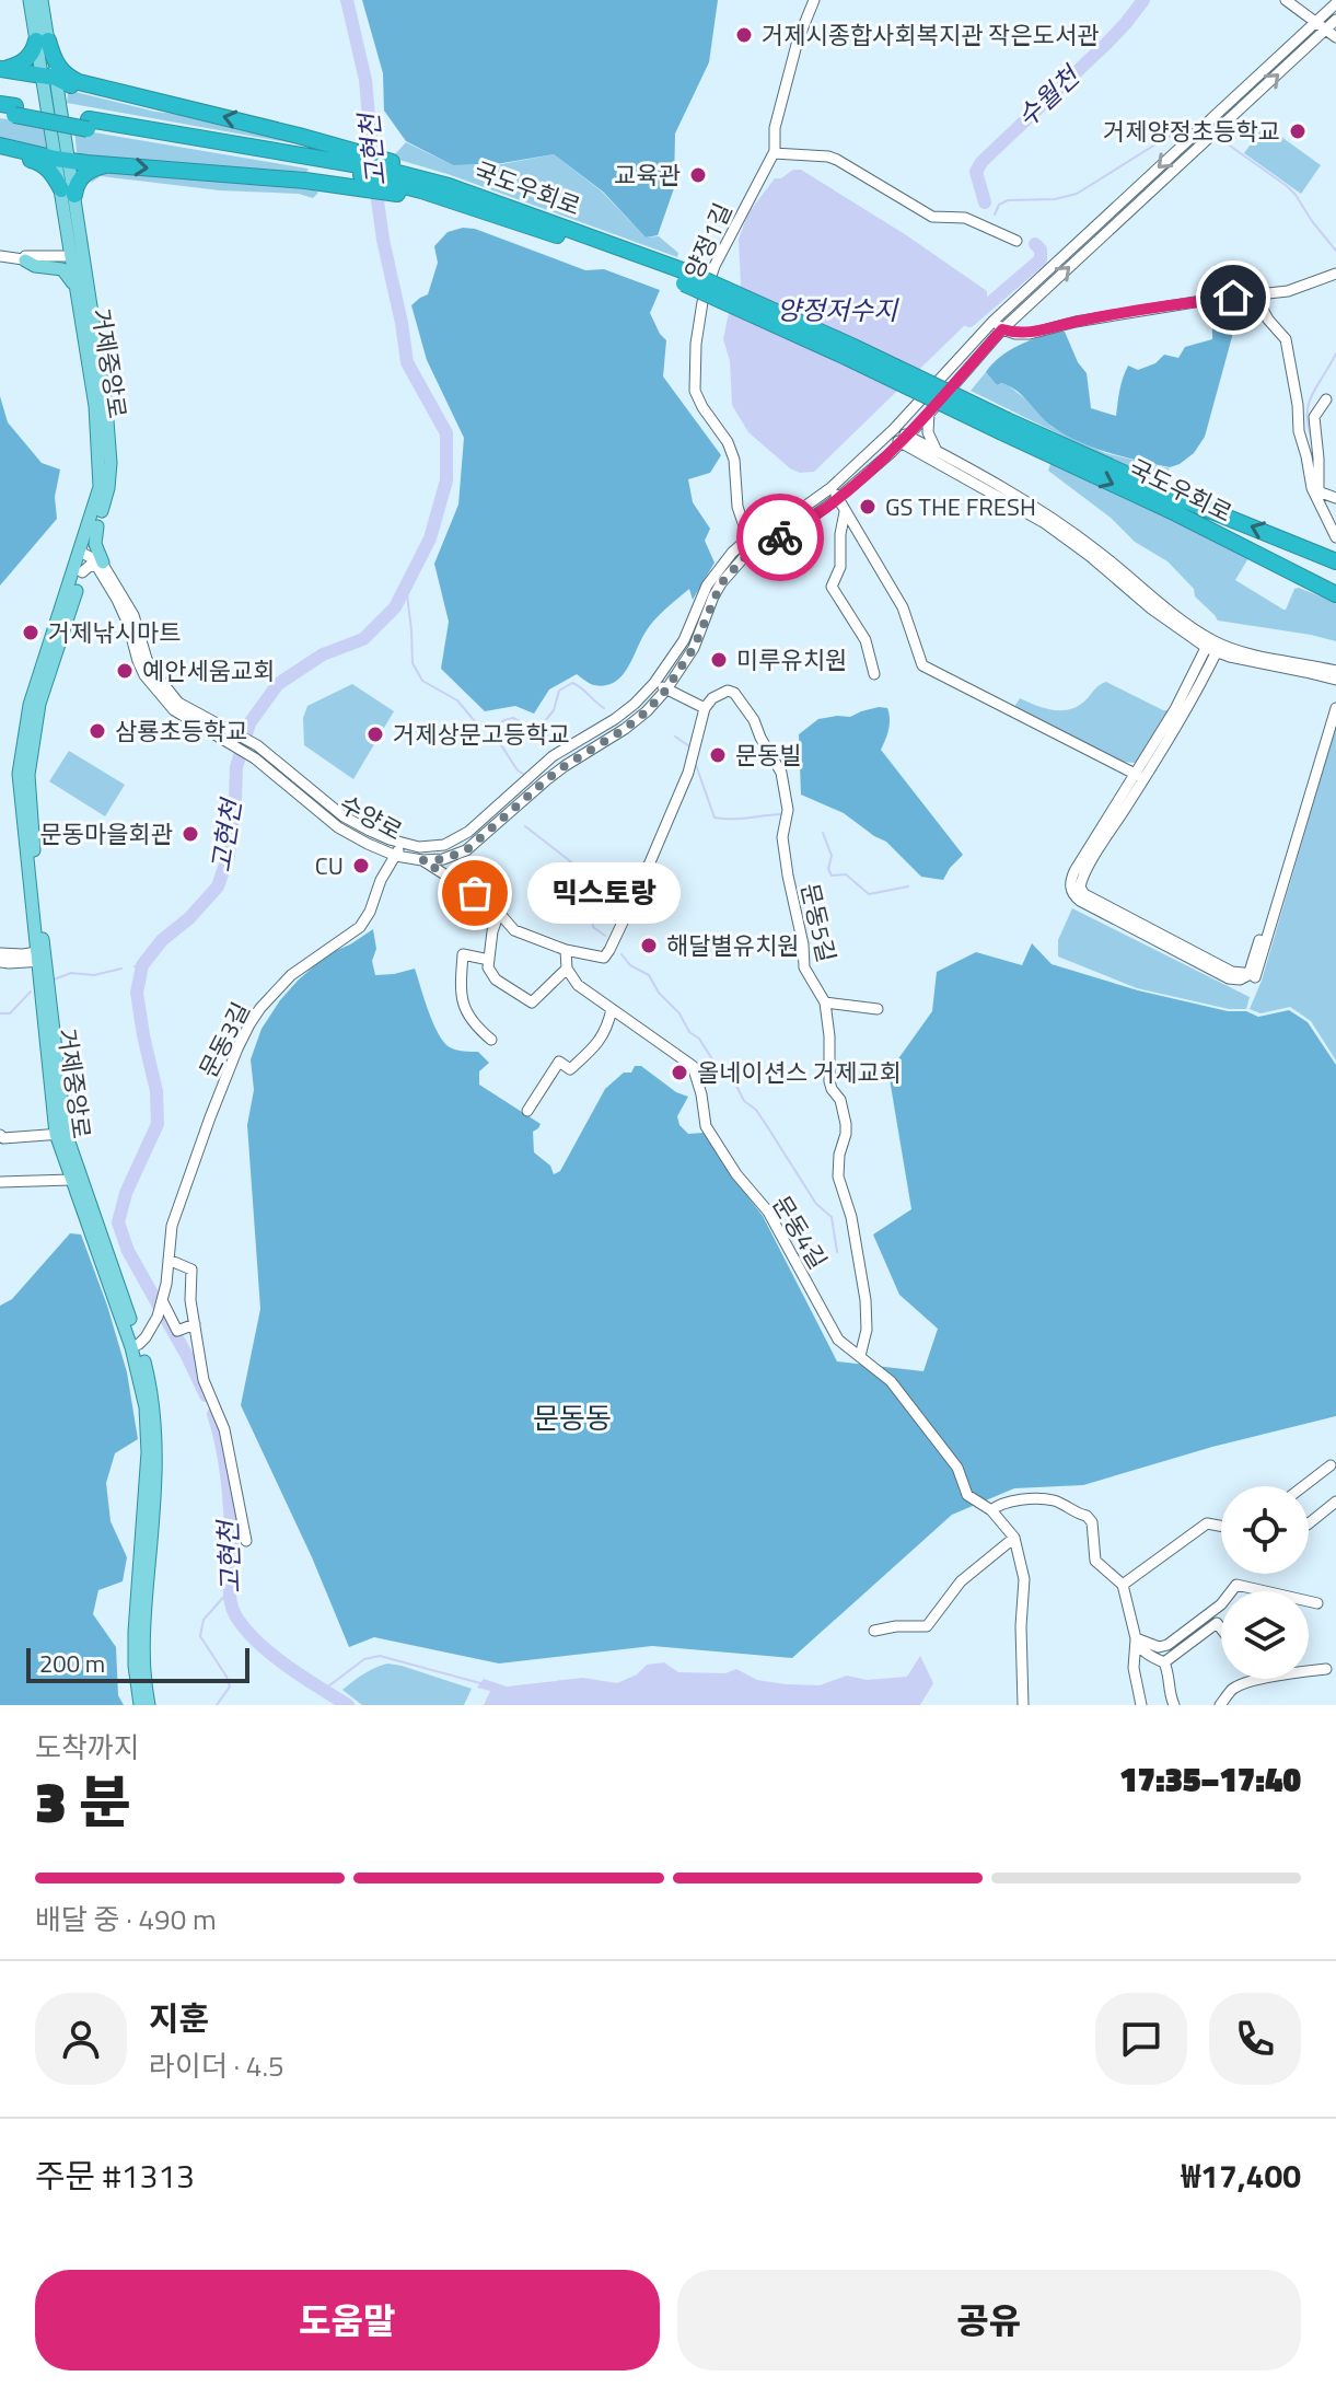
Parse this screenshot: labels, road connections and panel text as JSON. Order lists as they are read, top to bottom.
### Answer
{
  "streets": {
    "highway": ["국도우회로"],
    "main road": ["거제중앙로"],
    "street": [
      "양정1길",
      "수양로",
      "문동5길",
      "문동3길",
      "문동4길"
    ]
  },
  "crossings": [
    ["양정1길", "수양로"],
    ["거제중앙로", "수양로"],
    ["거제중앙로", "문동3길"],
    ["수양로", "문동3길"],
    ["문동5길", "문동4길"]
  ],
  "districts": ["문동동"],
  "water": ["수월천", "고현천", "양정저수지"],
  "places": [
    "거제시종합사회복지관 작은도서관",
    "거제양정초등학교",
    "교육관",
    "GS THE FRESH",
    "거제낚시마트",
    "미루유치원",
    "예안세움교회",
    "삼룡초등학교",
    "거제상문고등학교",
    "문동빌",
    "문동마을회관",
    "CU",
    "믹스토랑",
    "해달별유치원",
    "올네이션스 거제교회"
  ],
  "scale_bar": "200 m",
  "page": {
    "bubble": "믹스토랑",
    "scale": "200 m",
    "heading": ["3 분", "도착까지", "17:35–17:40"],
    "panel": [
      "지훈",
      "라이더 · 4.5",
      "주문 #1313",
      "₩17,400"
    ],
    "bar": "배달 중 · 490 m",
    "buttons": ["도움말", "공유"]
  }
}
